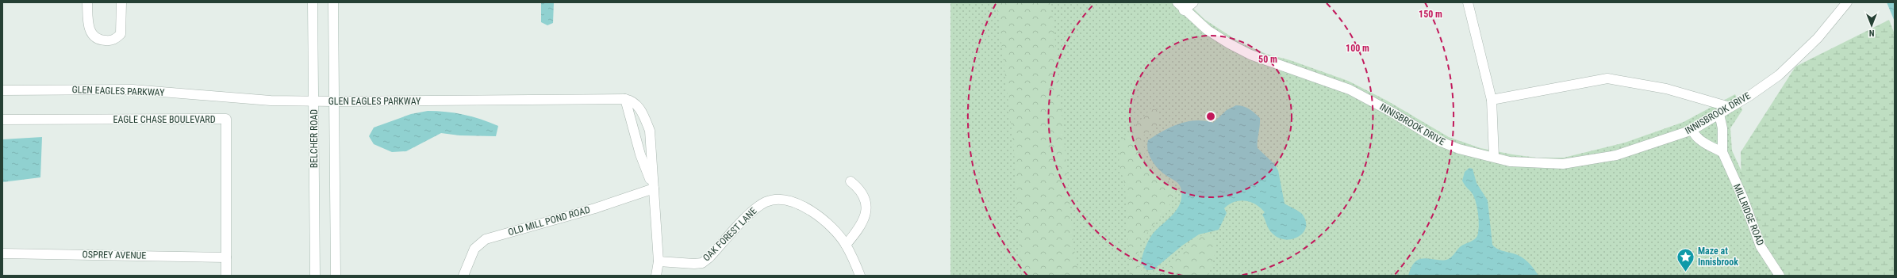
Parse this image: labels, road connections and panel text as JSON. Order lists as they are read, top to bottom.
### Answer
{
  "streets": {
    "street": [
      "GLEN EAGLES PARKWAY",
      "INNISBROOK DRIVE",
      "EAGLE CHASE BOULEVARD",
      "BELCHER ROAD",
      "MILLRIDGE ROAD",
      "OLD MILL POND ROAD",
      "OAK FOREST LANE",
      "OSPREY AVENUE"
    ]
  },
  "crossings": [
    ["GLEN EAGLES PARKWAY", "BELCHER ROAD"],
    ["INNISBROOK DRIVE", "MILLRIDGE ROAD"],
    ["EAGLE CHASE BOULEVARD", "OSPREY AVENUE"]
  ],
  "places": {
    "place": ["Maze at Innisbrook"]
  },
  "north": "bottom",
  "rings": ["150 m", "100 m", "50 m"]
}
